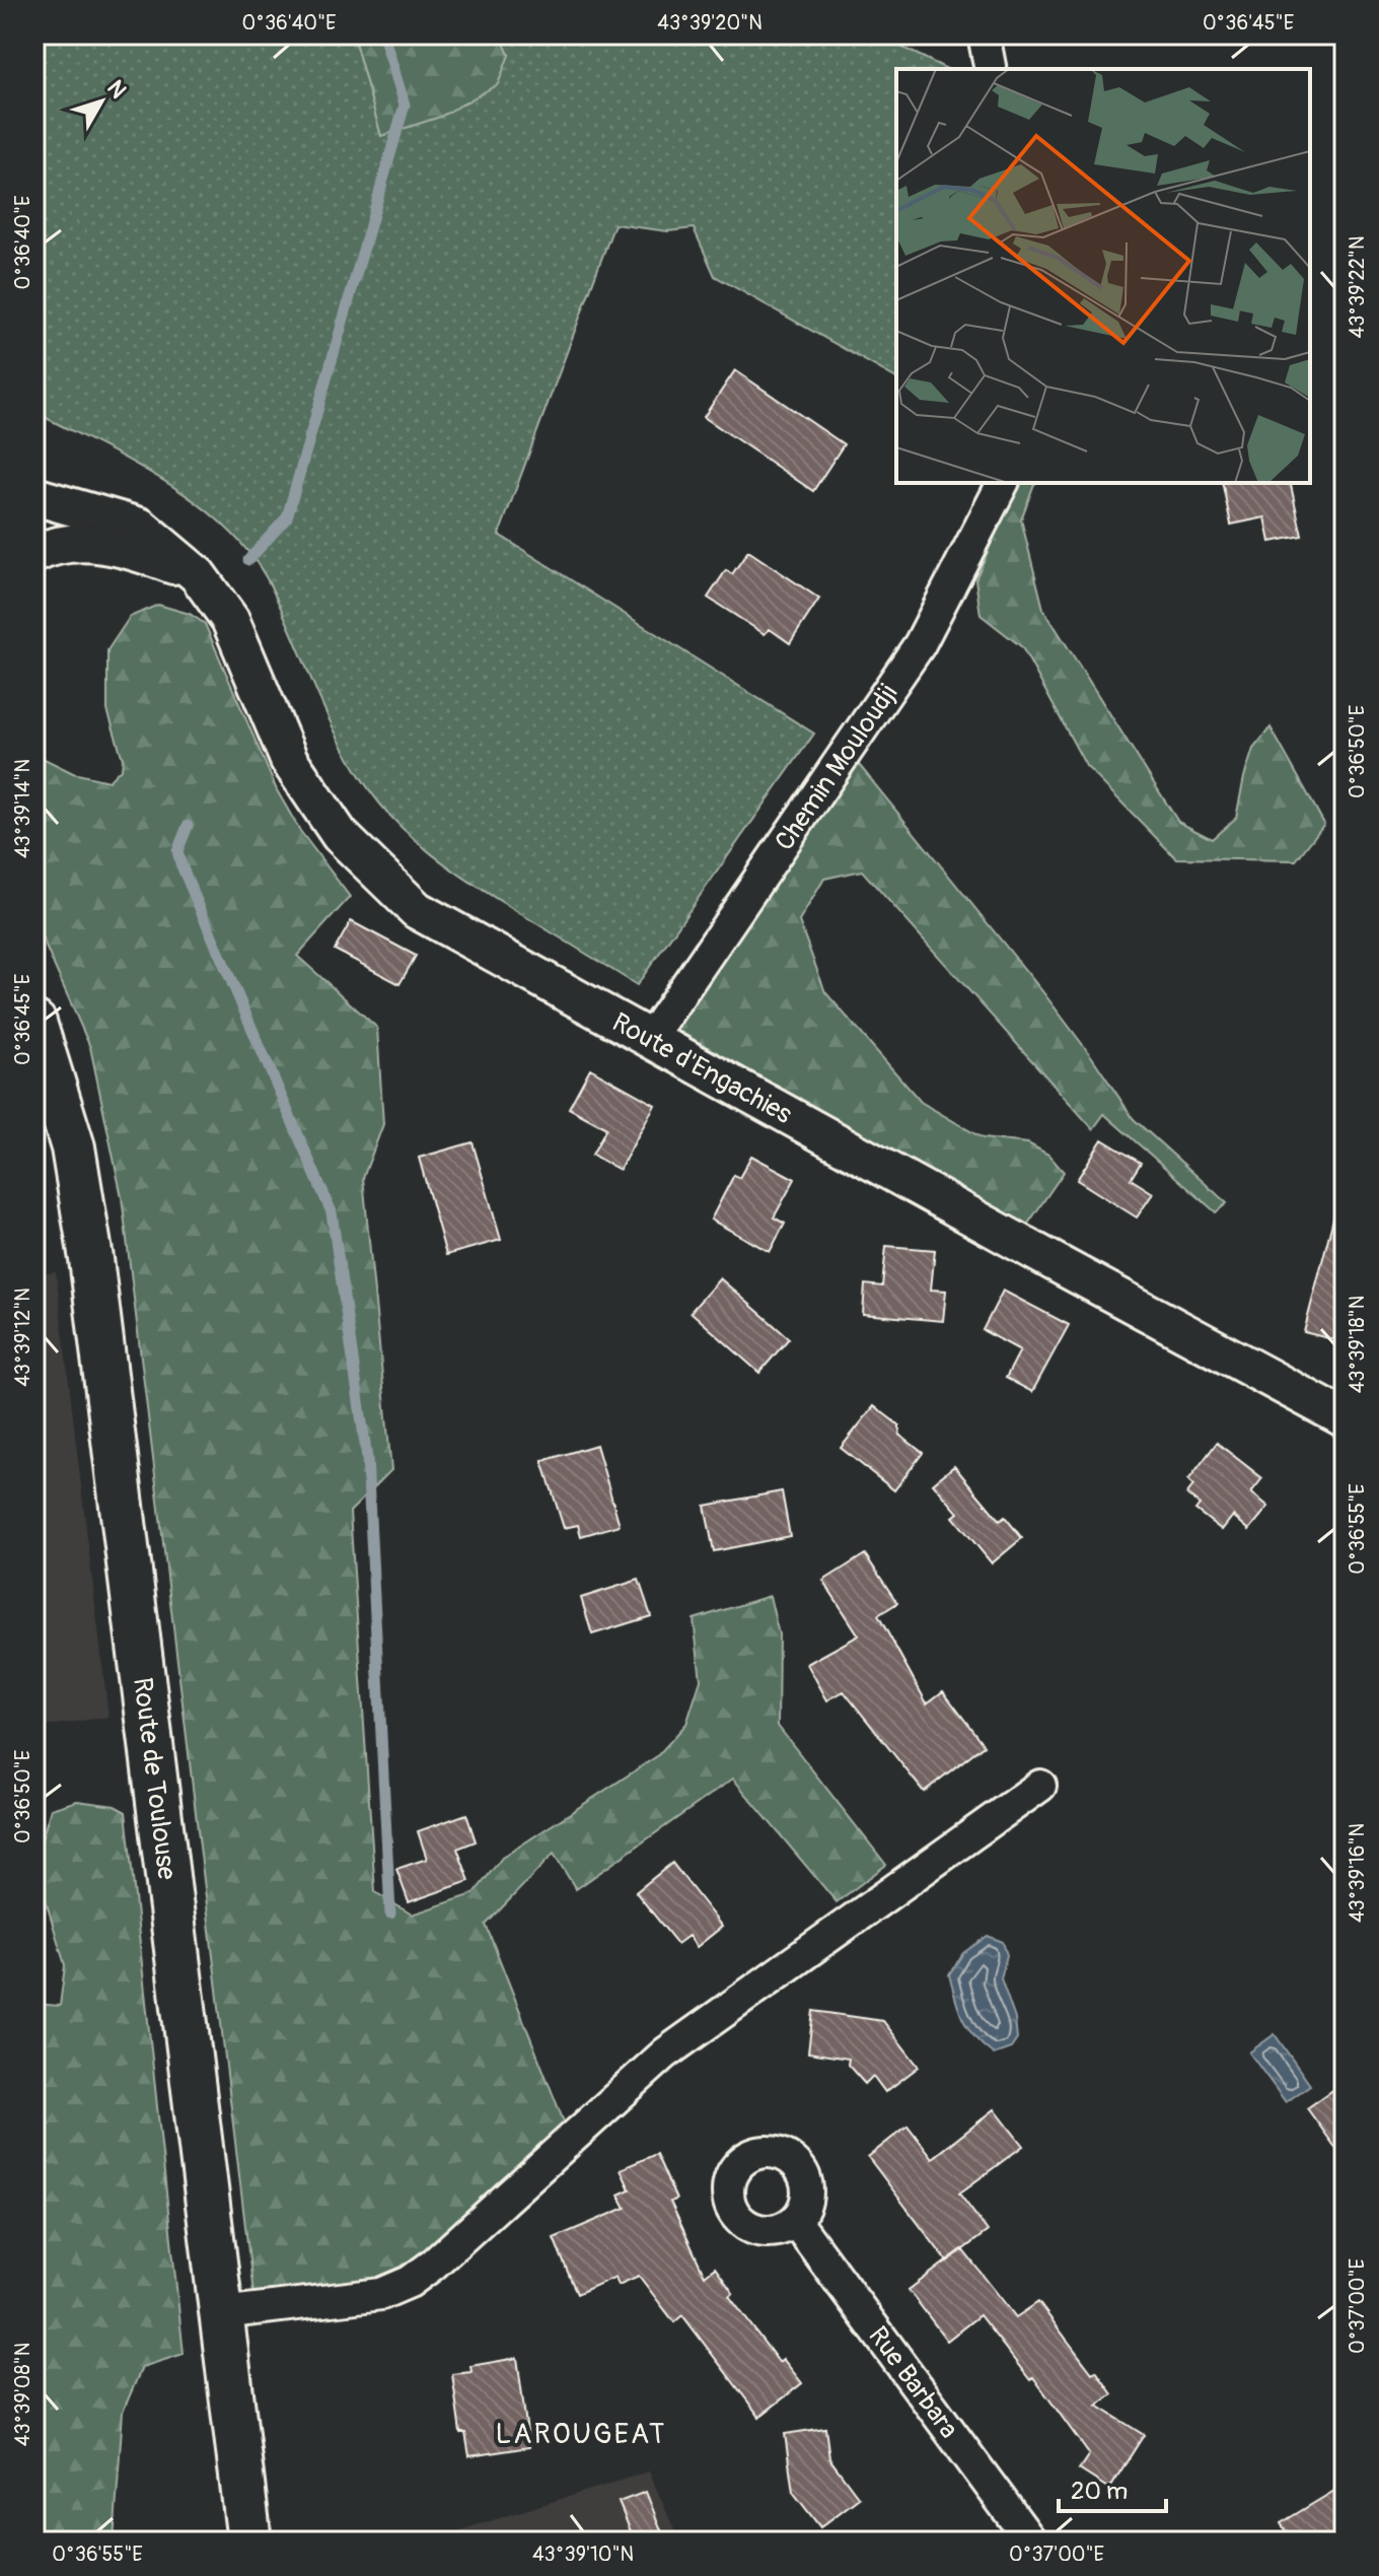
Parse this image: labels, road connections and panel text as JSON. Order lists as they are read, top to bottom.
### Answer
{
  "streets": {
    "main road": ["Route de Toulouse"],
    "street": ["Chemin Mouloudji", "Route d'Engachies", "Rue Barbara"]
  },
  "crossings": [
    ["Chemin Mouloudji", "Route d'Engachies"]
  ],
  "districts": ["LAROUGEAT"],
  "scale_bar": "20 m",
  "north": "top right",
  "coordinates": [
    "0°36'40\"E",
    "43°39'20\"N",
    "0°36'45\"E",
    "43°39'22\"N",
    "0°36'50\"E",
    "43°39'14\"N",
    "43°39'12\"N",
    "43°39'18\"N",
    "0°36'55\"E",
    "43°39'16\"N",
    "0°37'00\"E",
    "43°39'08\"N",
    "43°39'10\"N"
  ]
}
